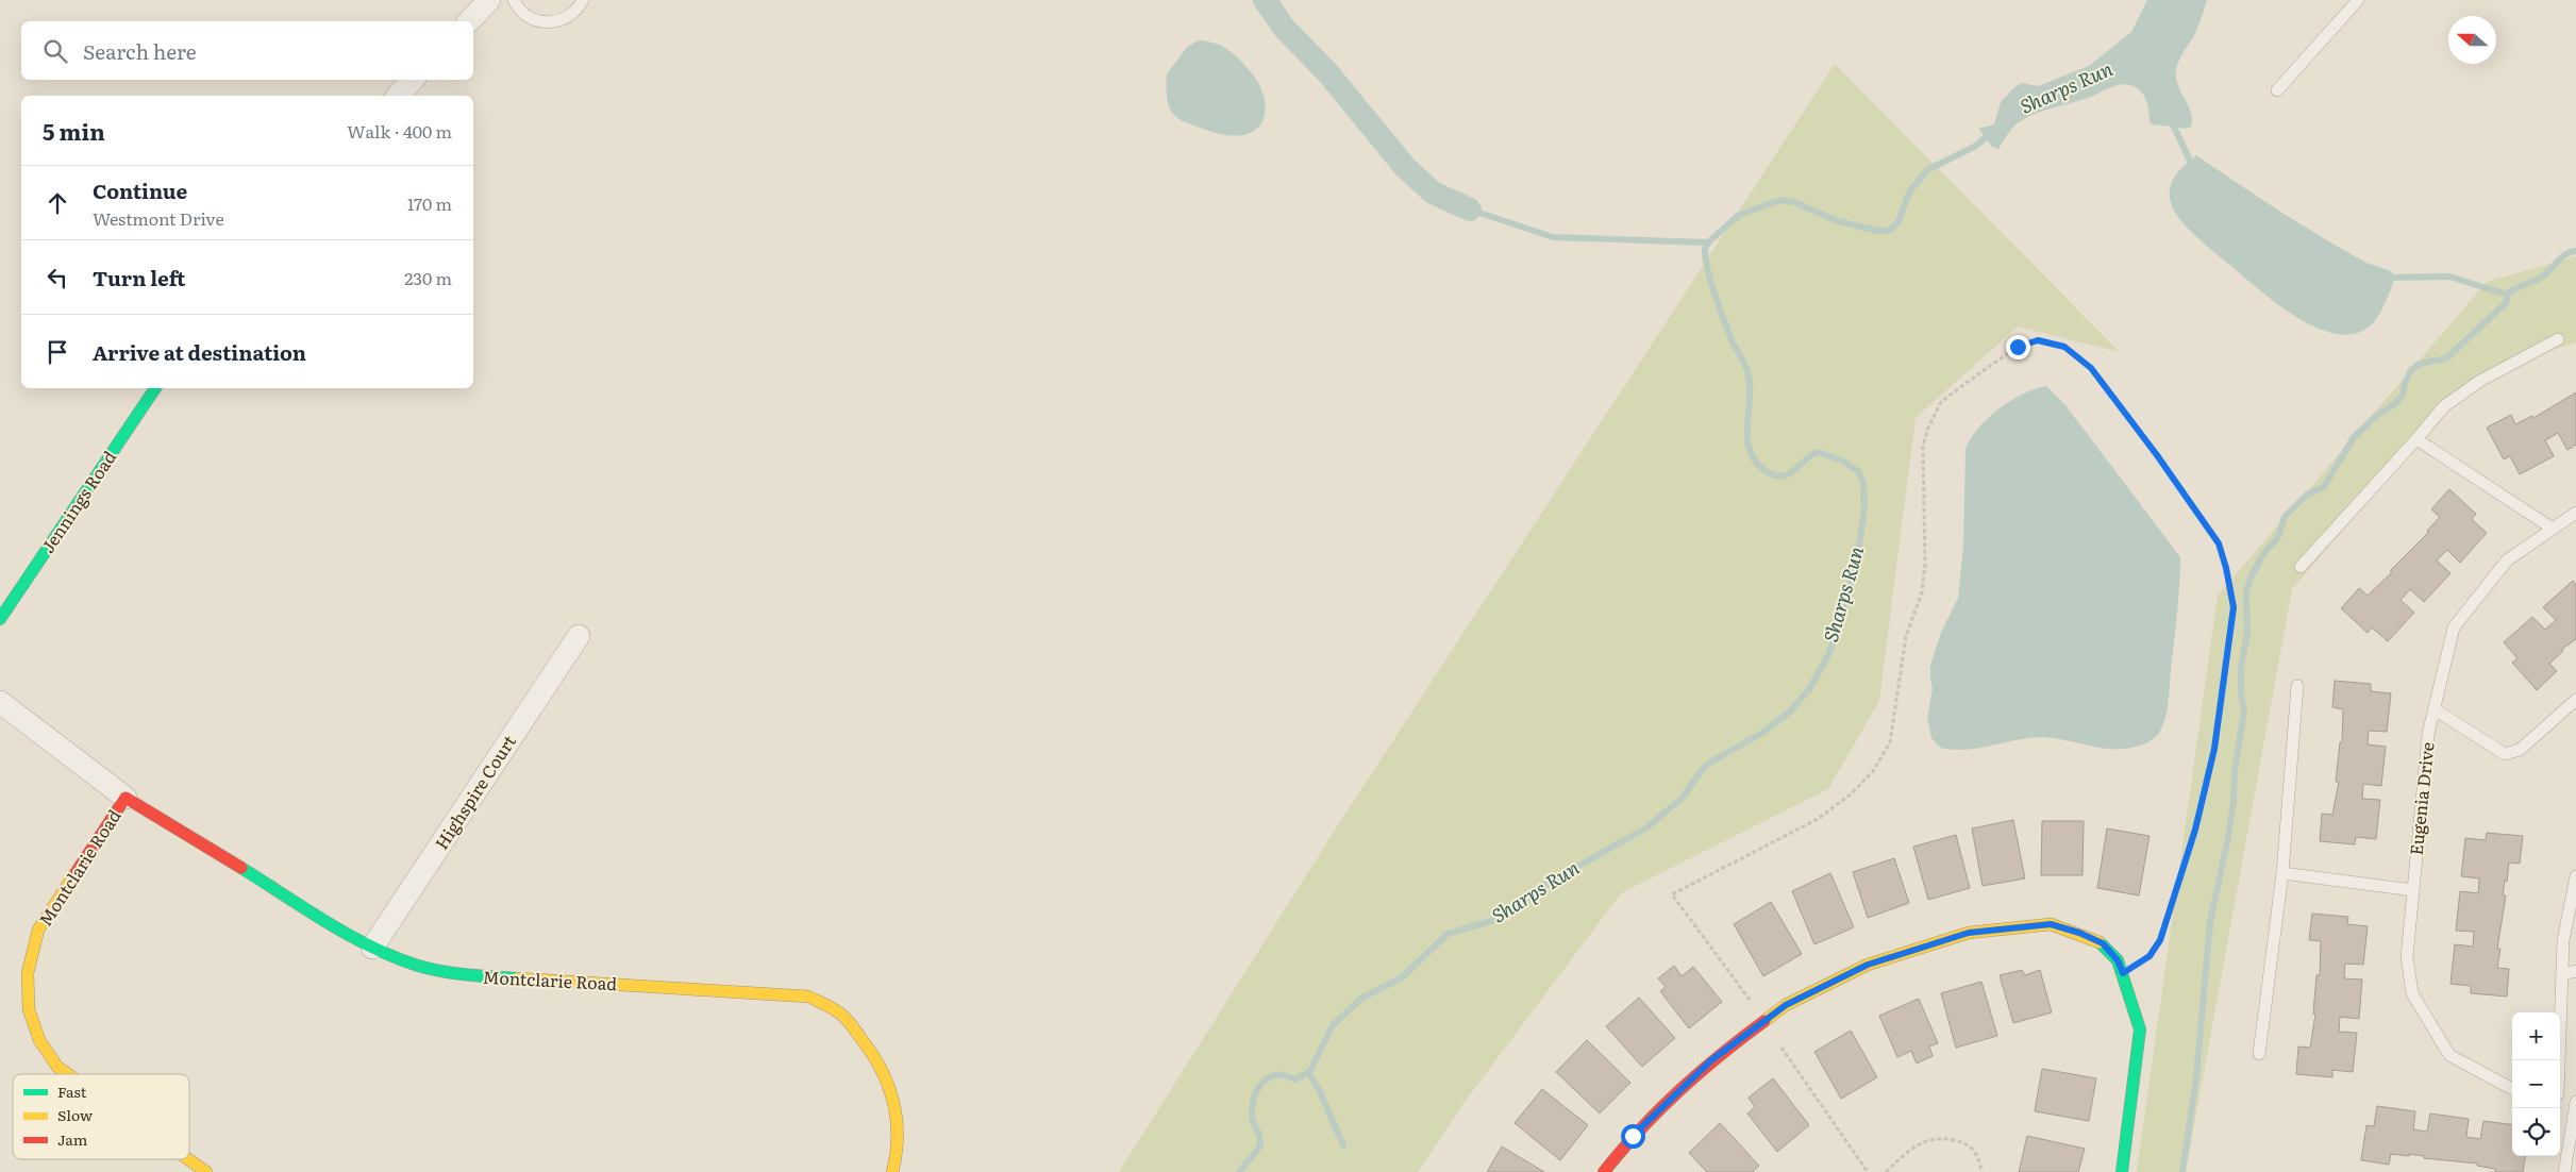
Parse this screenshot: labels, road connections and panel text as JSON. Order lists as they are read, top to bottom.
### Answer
{
  "streets": {
    "street": ["Jennings Road", "Highspire Court", "Montclarie Road"],
    "lane": ["Eugenia Drive"]
  },
  "crossings": [
    ["Highspire Court", "Montclarie Road"]
  ],
  "water": ["Sharps Run"],
  "legend": ["Fast", "Slow", "Jam"],
  "north": "left",
  "page": {
    "search": "Search here",
    "heading": ["5 min", "Walk · 400 m"],
    "list": [
      ["Continue", "Westmont Drive", "170 m"],
      ["Turn left", "230 m"],
      "Arrive at destination"
    ],
    "map_buttons": ["+", "−"]
  }
}
